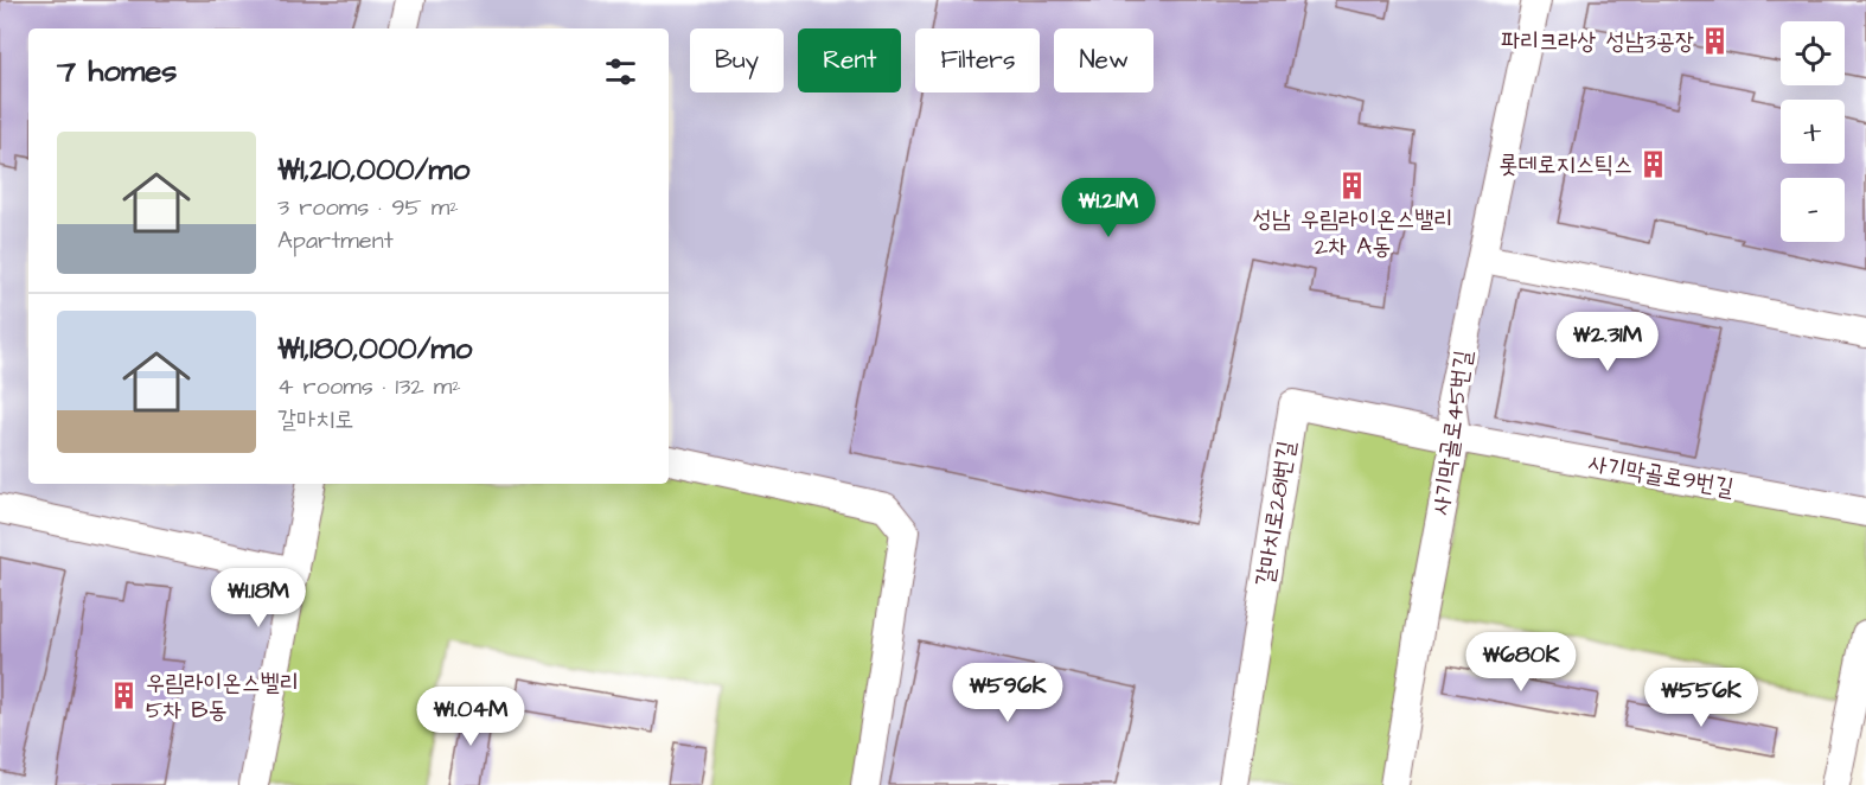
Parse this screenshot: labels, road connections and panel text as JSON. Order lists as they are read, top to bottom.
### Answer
{
  "streets": {
    "street": ["사기막골로45번길", "사기막골로9번길", "갈마치로281번길"]
  },
  "crossings": [
    ["사기막골로45번길", "사기막골로9번길"],
    ["사기막골로45번길", "갈마치로281번길"],
    ["사기막골로9번길", "갈마치로281번길"]
  ],
  "places": {
    "building": [
      "파리크라상 성남3공장",
      "롯데로지스틱스",
      "성남 우림라이온스밸리 2차 A동",
      "우림라이온스벨리 5차 B동"
    ]
  },
  "page": {
    "map_buttons": ["+", "−"],
    "chip": [
      "Buy",
      "Rent",
      "Filters",
      "New"
    ],
    "heading": "7 homes",
    "list": [
      {
        "name": "₩1,210,000/mo",
        "note": "3 rooms · 95 m² · Apartment"
      },
      {
        "name": "₩1,180,000/mo",
        "note": "4 rooms · 132 m² · 갈마치로"
      }
    ],
    "price": [
      "₩1.21M",
      "₩2.31M",
      "₩1.18M",
      "₩680K",
      "₩596K",
      "₩556K",
      "₩1.04M"
    ]
  }
}
